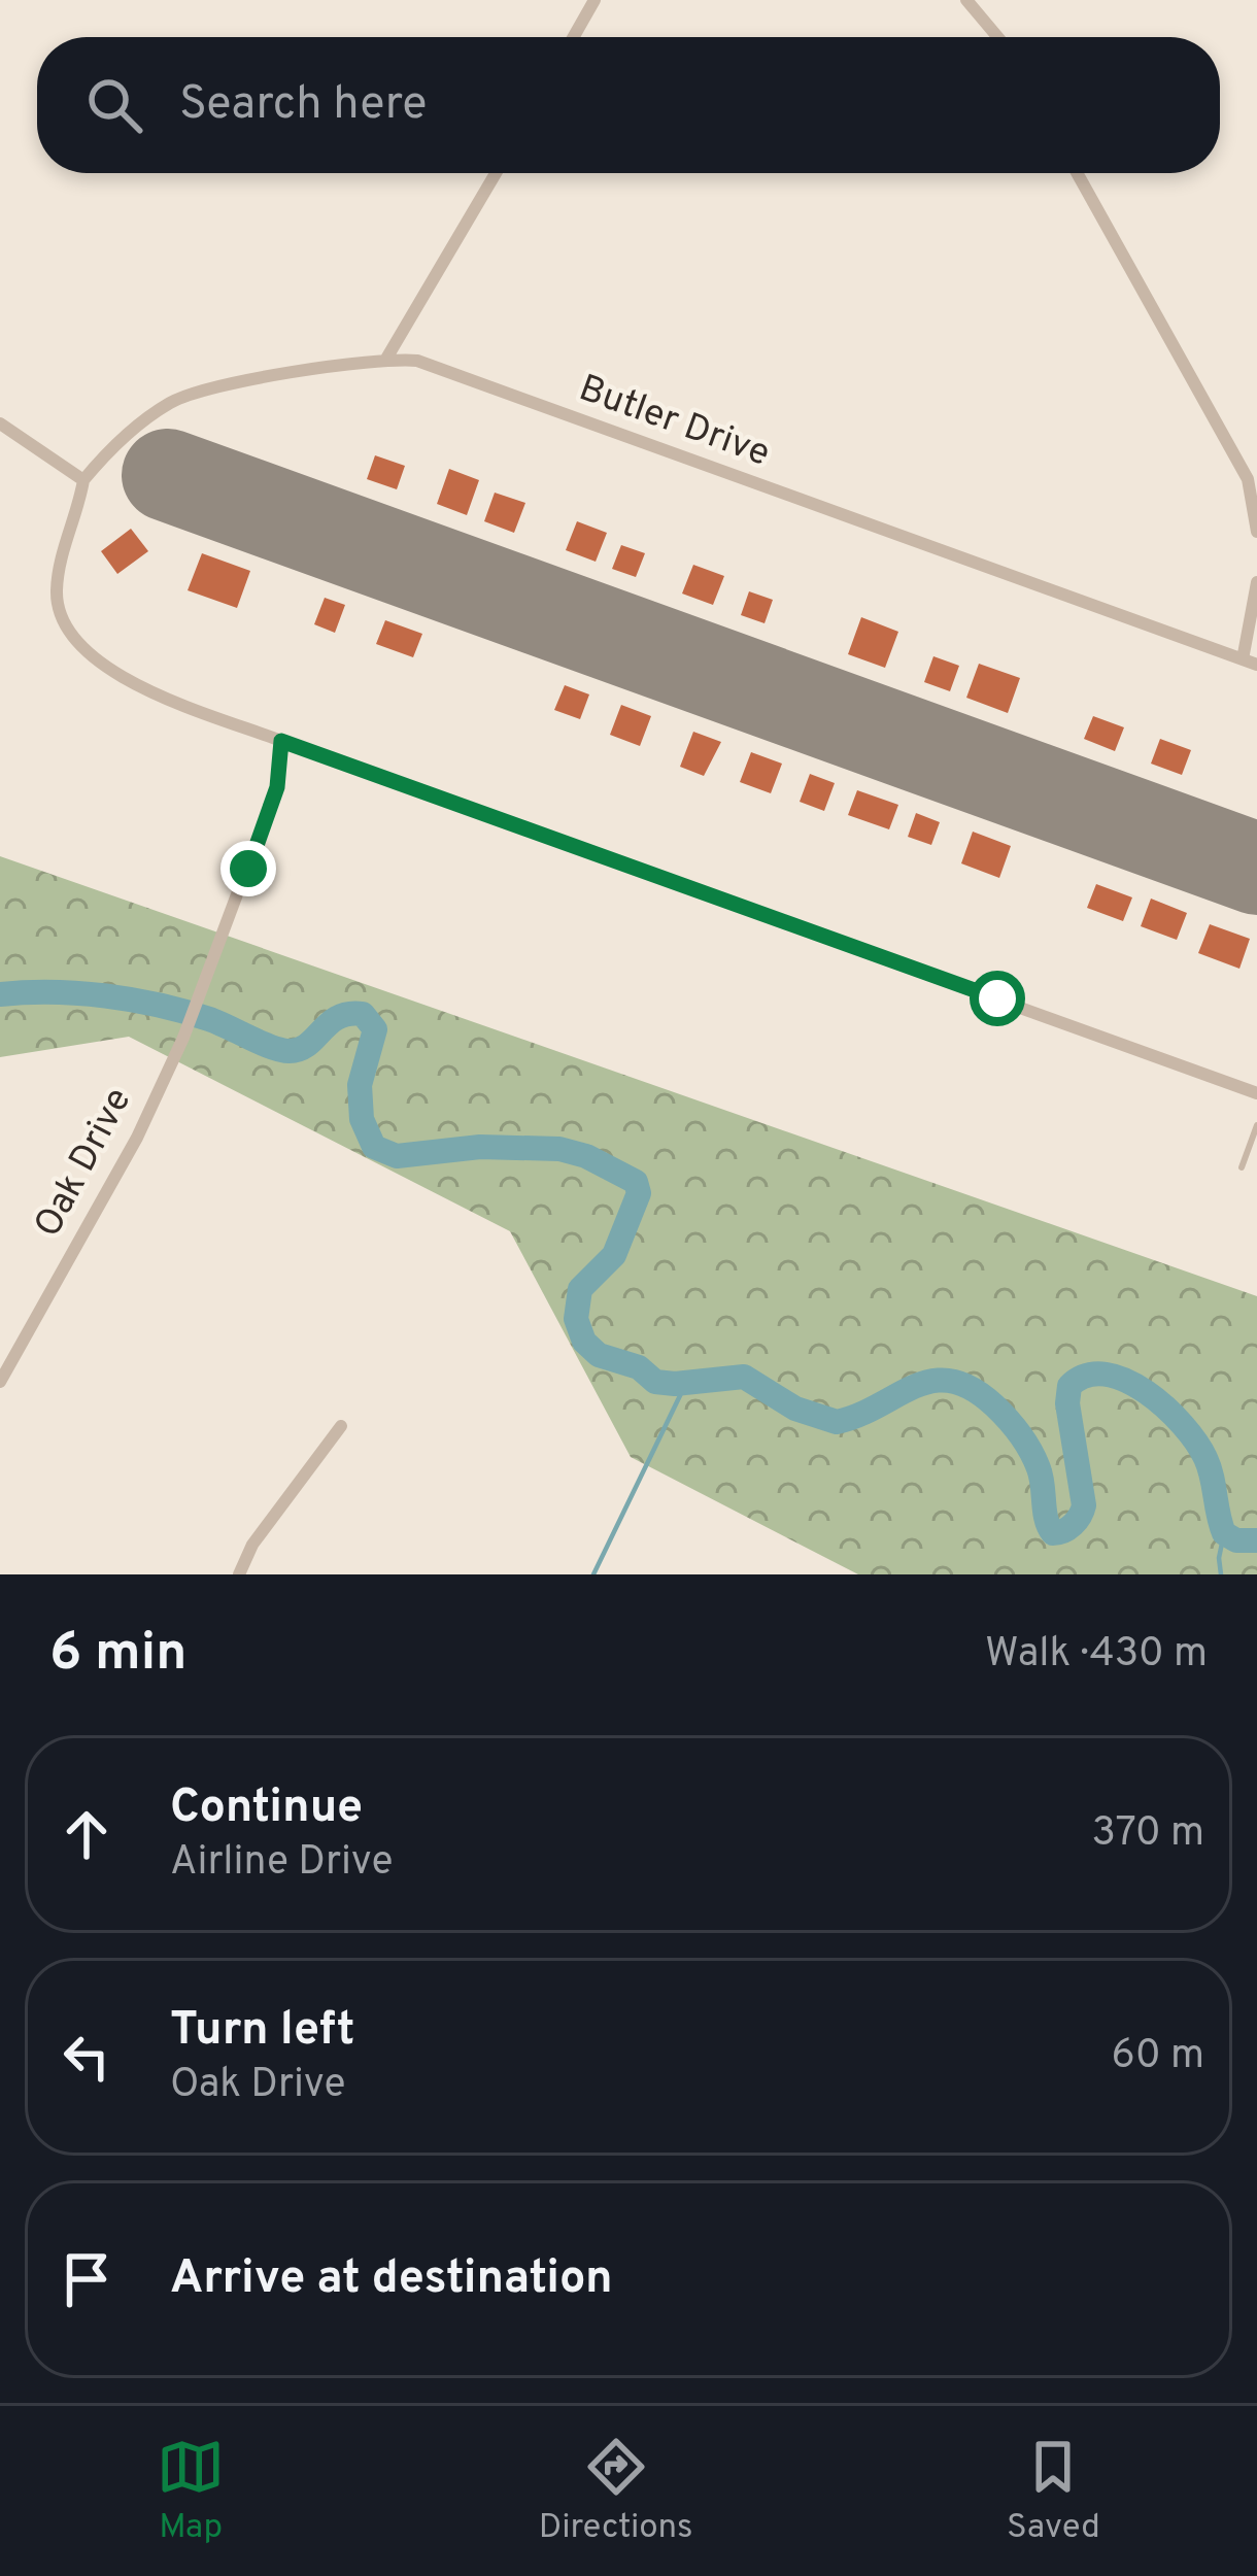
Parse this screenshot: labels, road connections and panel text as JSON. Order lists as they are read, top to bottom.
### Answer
{
  "streets": {
    "street": ["Butler Drive", "Oak Drive"]
  },
  "page": {
    "search": "Search here",
    "heading": ["6 min", "Walk · 430 m"],
    "list": [
      ["Continue", "Airline Drive", "370 m"],
      ["Turn left", "Oak Drive", "60 m"],
      "Arrive at destination"
    ],
    "nav": ["Map", "Directions", "Saved"]
  }
}
